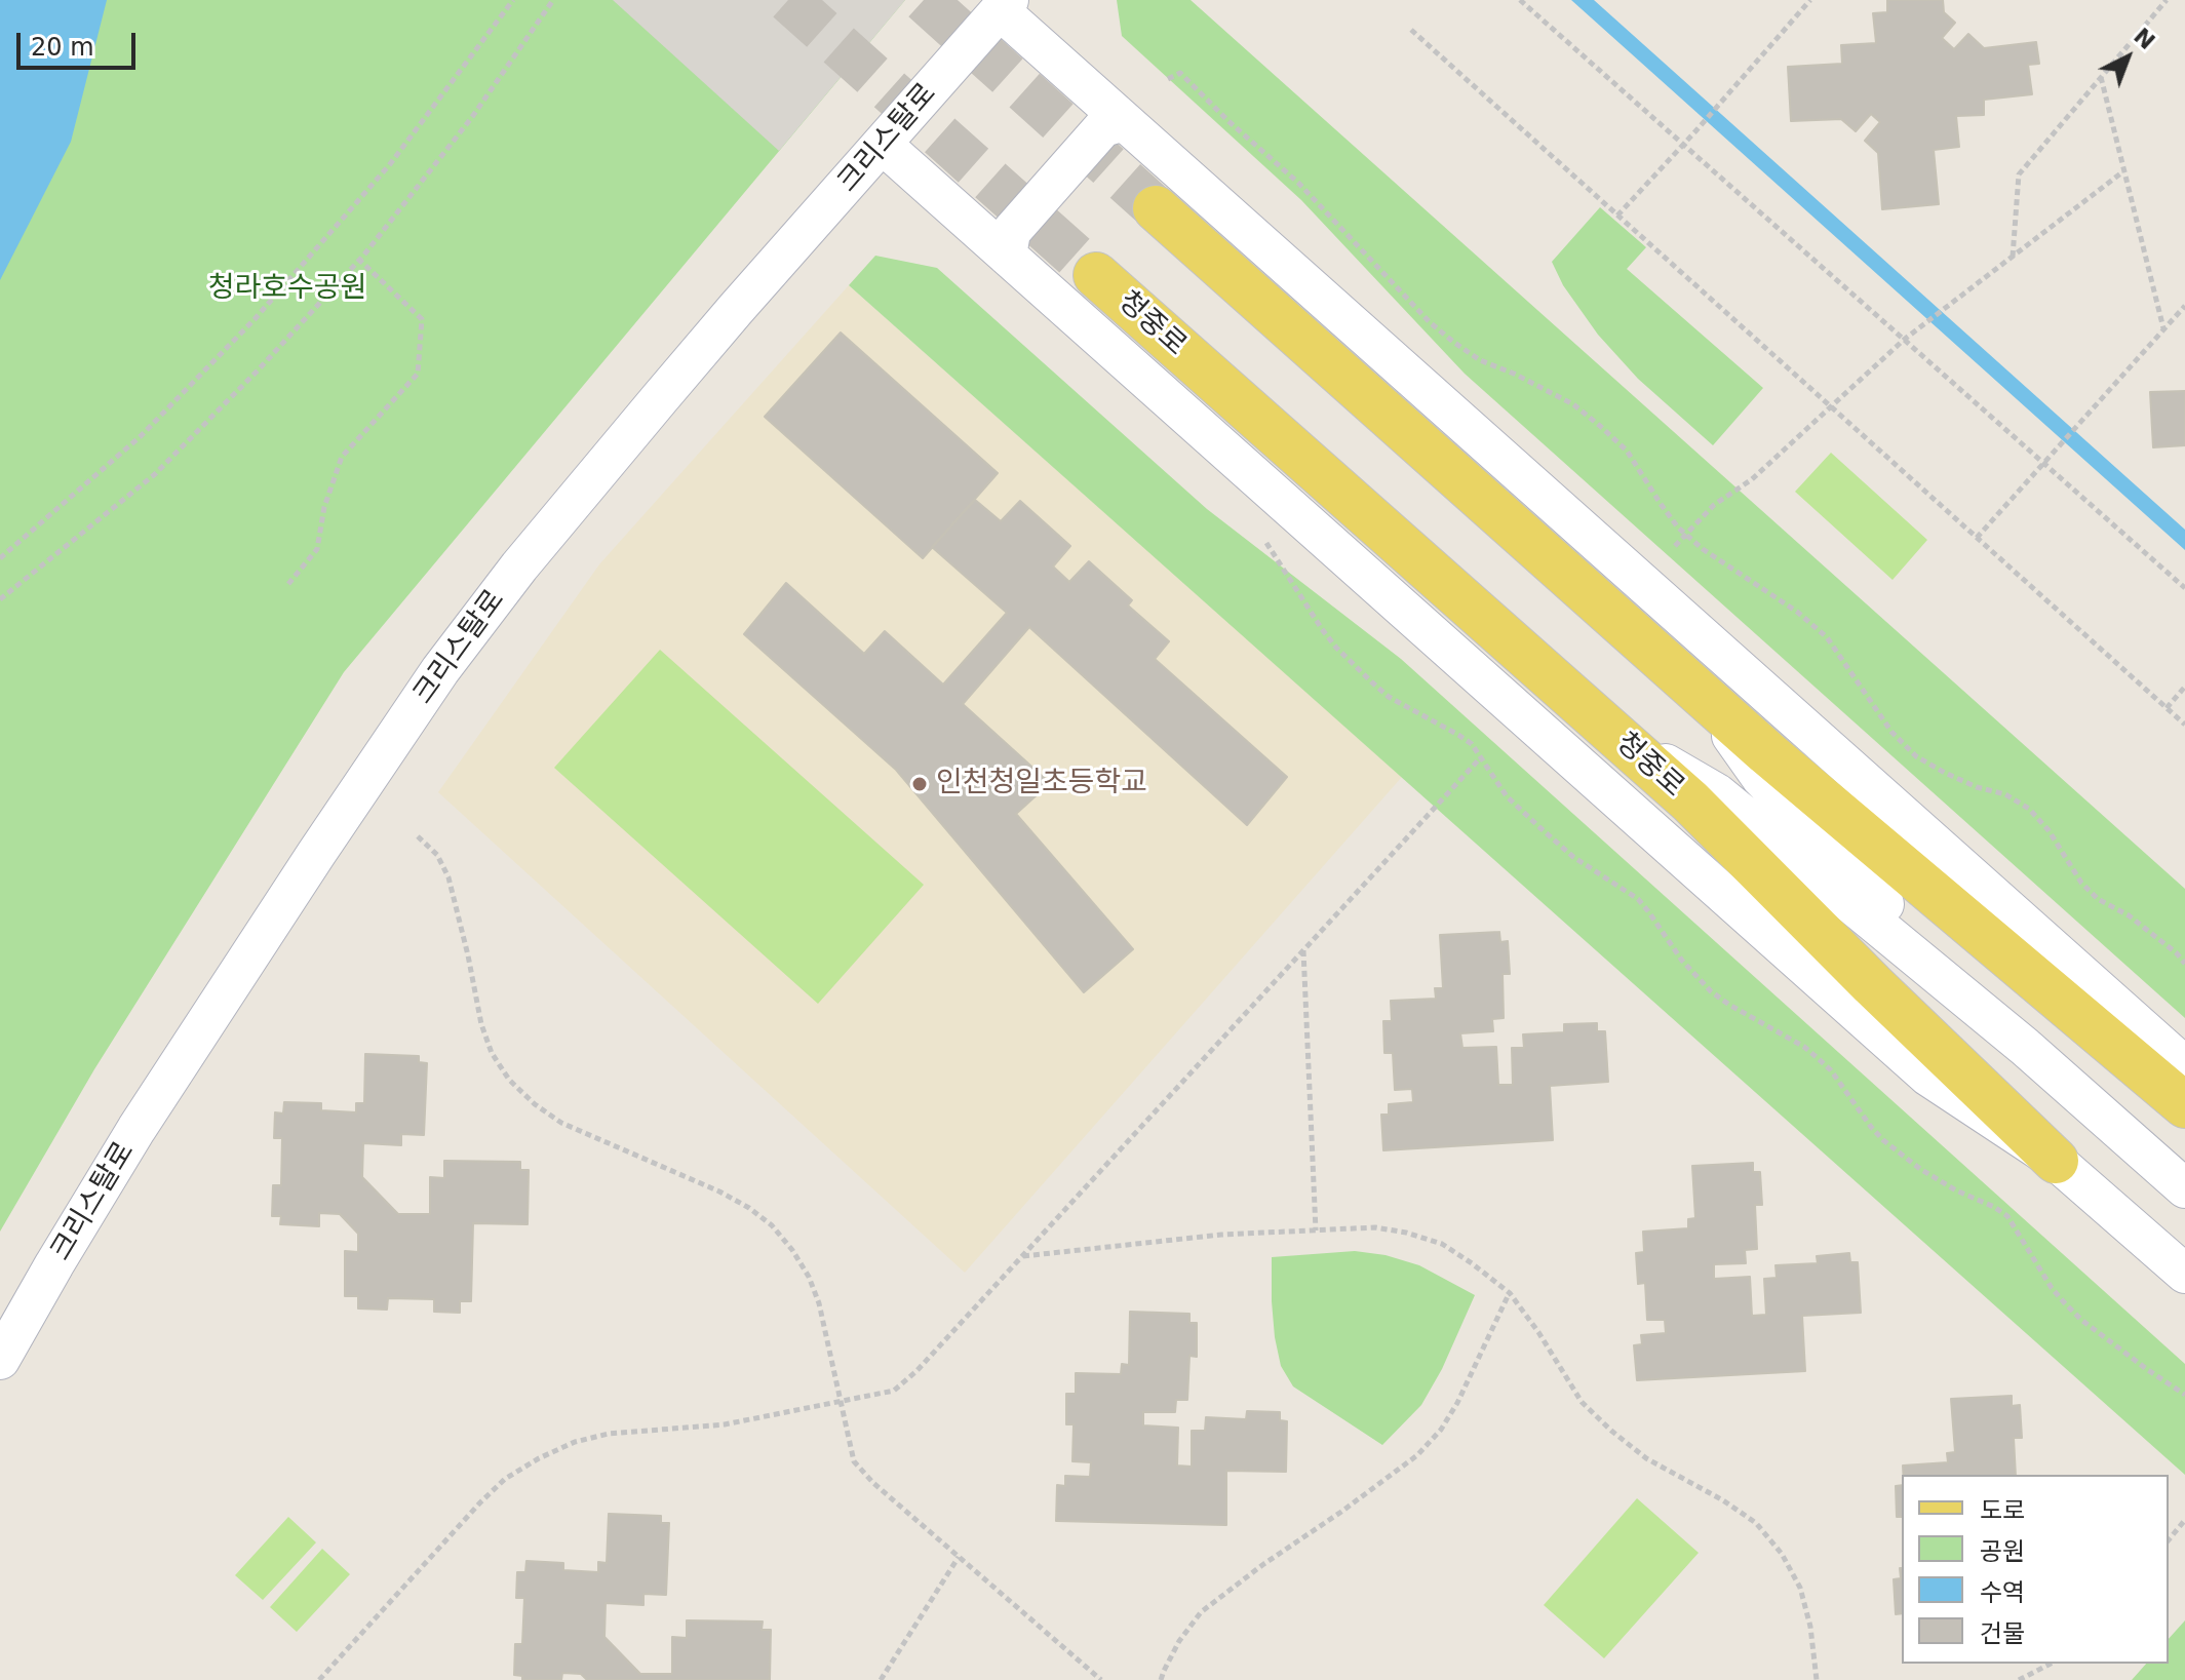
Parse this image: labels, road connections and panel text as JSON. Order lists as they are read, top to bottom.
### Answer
{
  "streets": {
    "main road": ["청중로"],
    "street": ["크리스탈로"]
  },
  "parks": ["청라호수공원"],
  "places": ["인천청일초등학교"],
  "legend": [
    "도로",
    "공원",
    "수역",
    "건물"
  ],
  "scale_bar": "20 m",
  "north": "top right"
}
